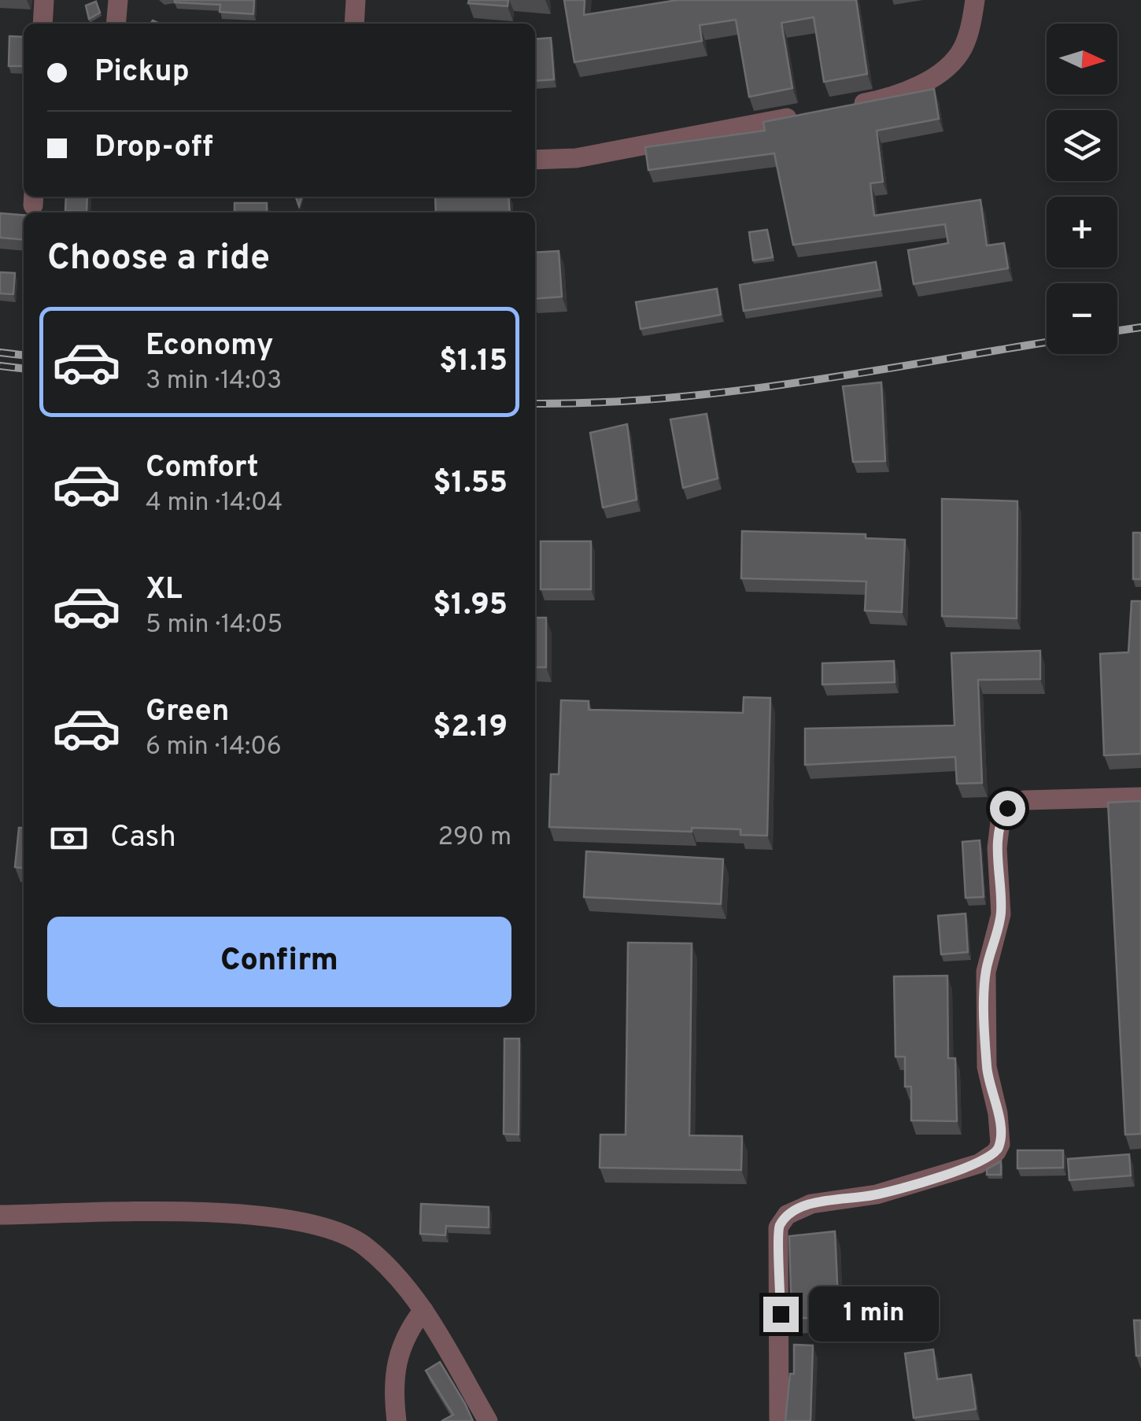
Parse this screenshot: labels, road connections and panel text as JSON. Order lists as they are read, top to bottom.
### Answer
{
  "north": "right",
  "page": {
    "map_buttons": ["+", "−"],
    "banner": ["Pickup", "Drop-off"],
    "heading": "Choose a ride",
    "list": [
      {
        "name": "Economy",
        "note": "3 min · 14:03",
        "value": "$1.15"
      },
      {
        "name": "Comfort",
        "note": "4 min · 14:04",
        "value": "$1.55"
      },
      {
        "name": "XL",
        "note": "5 min · 14:05",
        "value": "$1.95"
      },
      {
        "name": "Green",
        "note": "6 min · 14:06",
        "value": "$2.19"
      }
    ],
    "pay": ["Cash", "290 m"],
    "buttons": "Confirm",
    "bubble": "1 min"
  }
}
